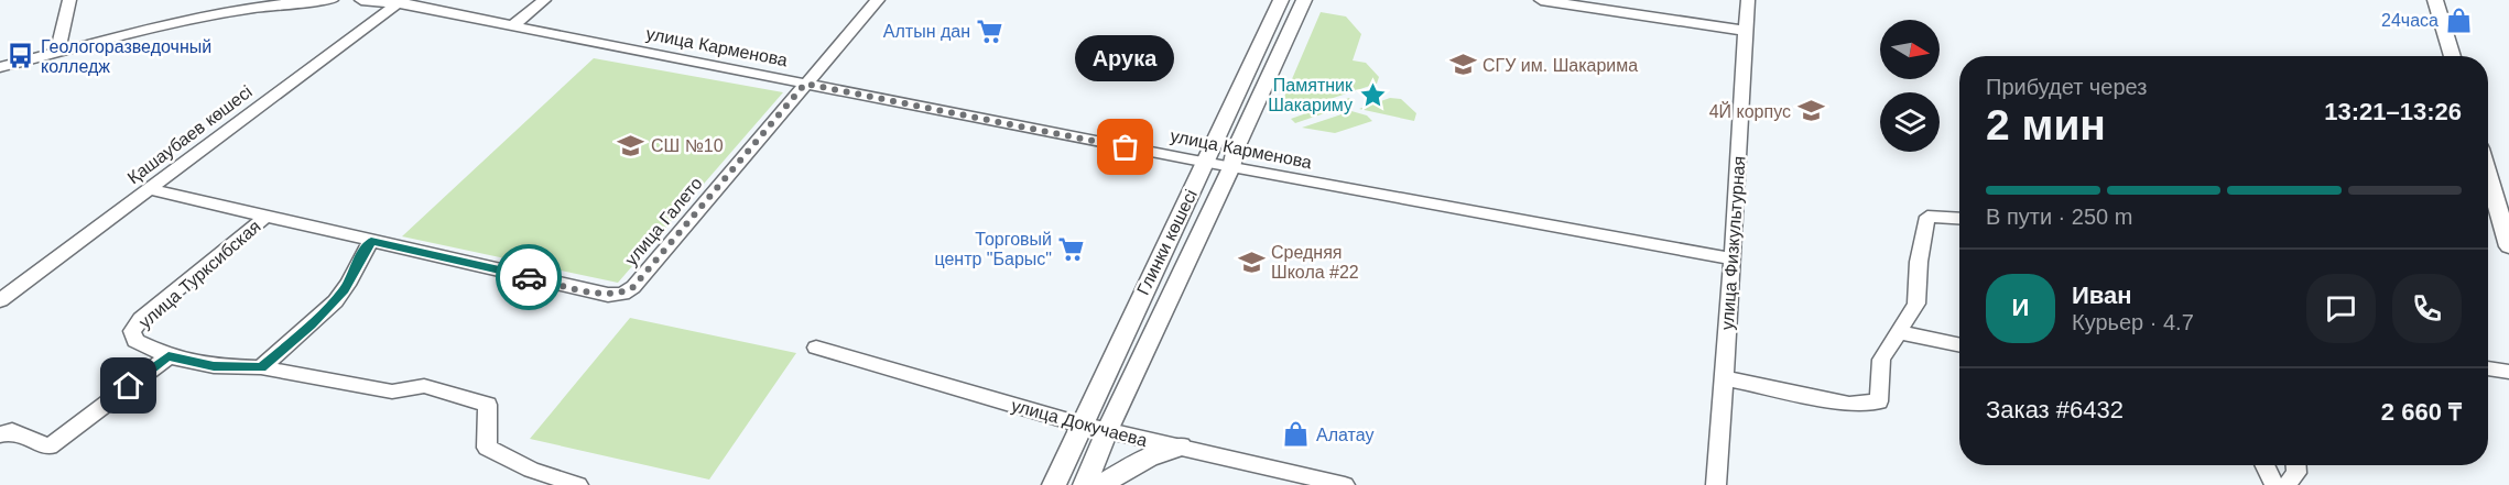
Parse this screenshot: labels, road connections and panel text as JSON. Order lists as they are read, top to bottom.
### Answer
{
  "streets": {
    "main road": ["Глинки көшесі"],
    "street": [
      "улица Карменова",
      "Қашаубаев көшесі",
      "улица Галето",
      "улица Физкультурная",
      "улица Турксибская",
      "улица Докучаева"
    ]
  },
  "crossings": [
    ["улица Карменова", "Қашаубаев көшесі"],
    ["улица Карменова", "улица Галето"],
    ["улица Карменова", "Глинки көшесі"],
    ["улица Карменова", "улица Физкультурная"],
    ["Глинки көшесі", "улица Докучаева"]
  ],
  "places": {
    "shop": ["24часа", "Алатау"],
    "supermarket": ["Алтын дан", "Торговый центр \"Барыс\""],
    "bus stop": ["Геологоразведочный колледж"],
    "school or university": [
      "СГУ им. Шакарима",
      "4Й корпус",
      "СШ №10",
      "Средняя Школа #22"
    ],
    "place": ["Памятник Шакариму"],
    "other": ["Арука"]
  },
  "north": "right",
  "page": {
    "bubble": "Арука",
    "heading": ["2 мин", "Прибудет через", "13:21–13:26"],
    "panel": [
      "Иван",
      "Курьер · 4.7",
      "Заказ #6432",
      "2 660 ₸"
    ],
    "bar": "В пути · 250 m",
    "round": "И"
  }
}
